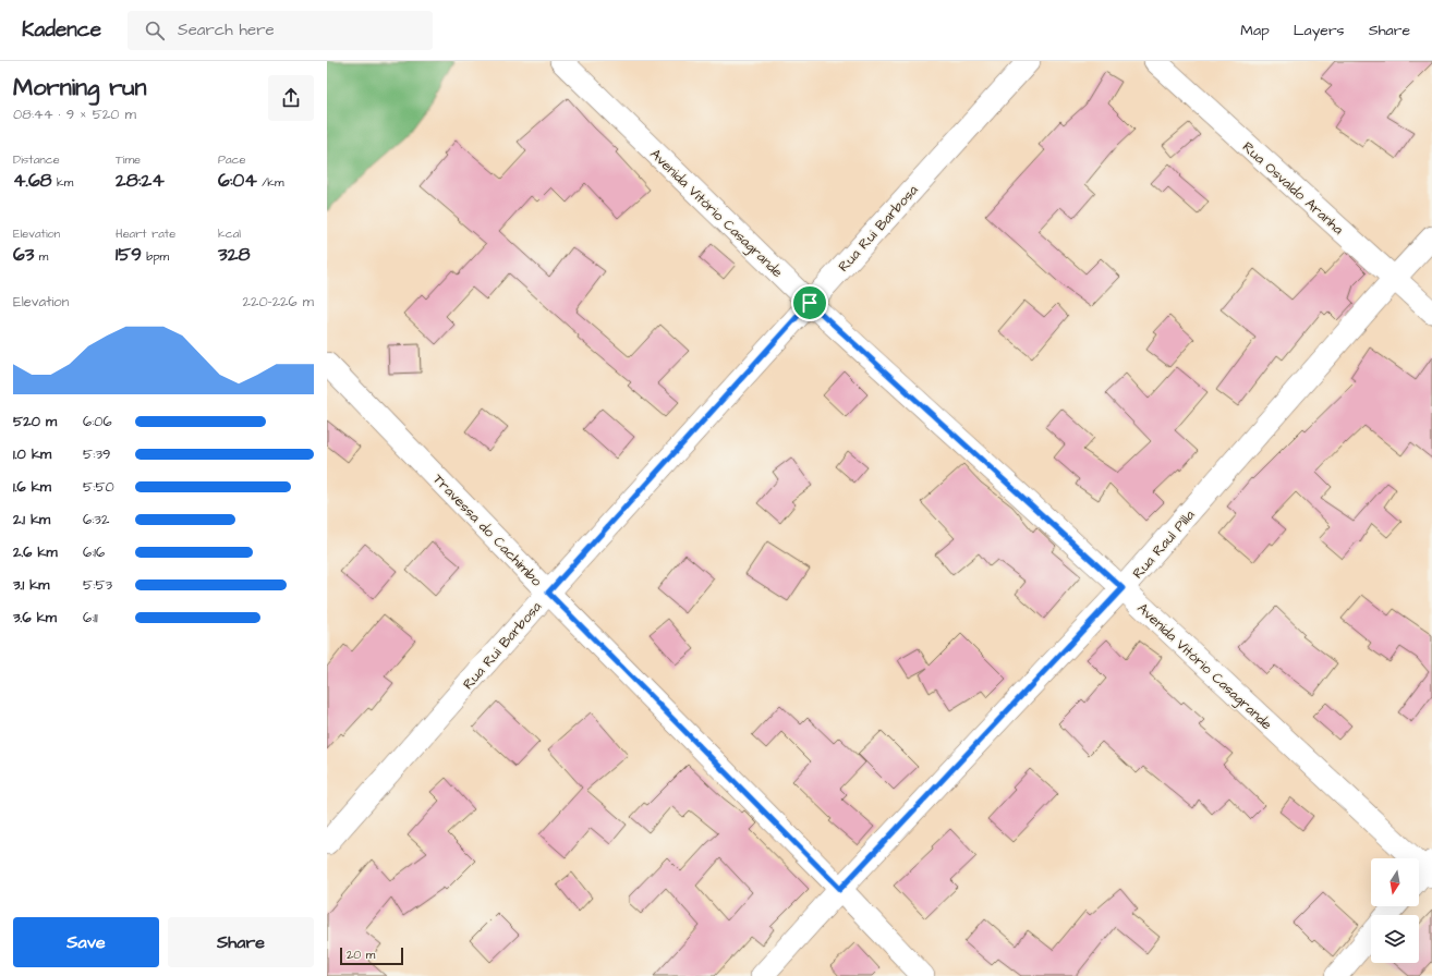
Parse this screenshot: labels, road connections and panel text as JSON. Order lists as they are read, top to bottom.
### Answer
{
  "streets": {
    "street": [
      "Rua Osvaldo Aranha",
      "Avenida Vitório Casagrande",
      "Rua Rui Barbosa",
      "Travessa do Cachimbo",
      "Rua Raul Pilla"
    ]
  },
  "crossings": [
    ["Rua Osvaldo Aranha", "Rua Raul Pilla"],
    ["Avenida Vitório Casagrande", "Rua Rui Barbosa"],
    ["Avenida Vitório Casagrande", "Rua Raul Pilla"],
    ["Rua Rui Barbosa", "Travessa do Cachimbo"],
    ["Travessa do Cachimbo", "Rua Raul Pilla"]
  ],
  "scale_bar": "20 m",
  "north": "bottom",
  "page": {
    "header": "Kadence",
    "search": "Search here",
    "nav": ["Map", "Layers", "Share"],
    "heading": ["Morning run", "08:44 · 9 × 520 m"],
    "stats": [
      ["Distance", "4.68 km"],
      ["Time", "28:24"],
      ["Pace", "6:04 /km"],
      ["Elevation", "63 m"],
      ["Heart rate", "159 bpm"],
      ["kcal", "328"]
    ],
    "chart": ["Elevation", "220–226 m"],
    "list": [
      {
        "name": "520 m",
        "note": "6:06"
      },
      {
        "name": "1.0 km",
        "note": "5:39"
      },
      {
        "name": "1.6 km",
        "note": "5:50"
      },
      {
        "name": "2.1 km",
        "note": "6:32"
      },
      {
        "name": "2.6 km",
        "note": "6:16"
      },
      {
        "name": "3.1 km",
        "note": "5:53"
      },
      {
        "name": "3.6 km",
        "note": "6:11"
      }
    ],
    "buttons": ["Save", "Share"],
    "scale": "20 m"
  }
}
